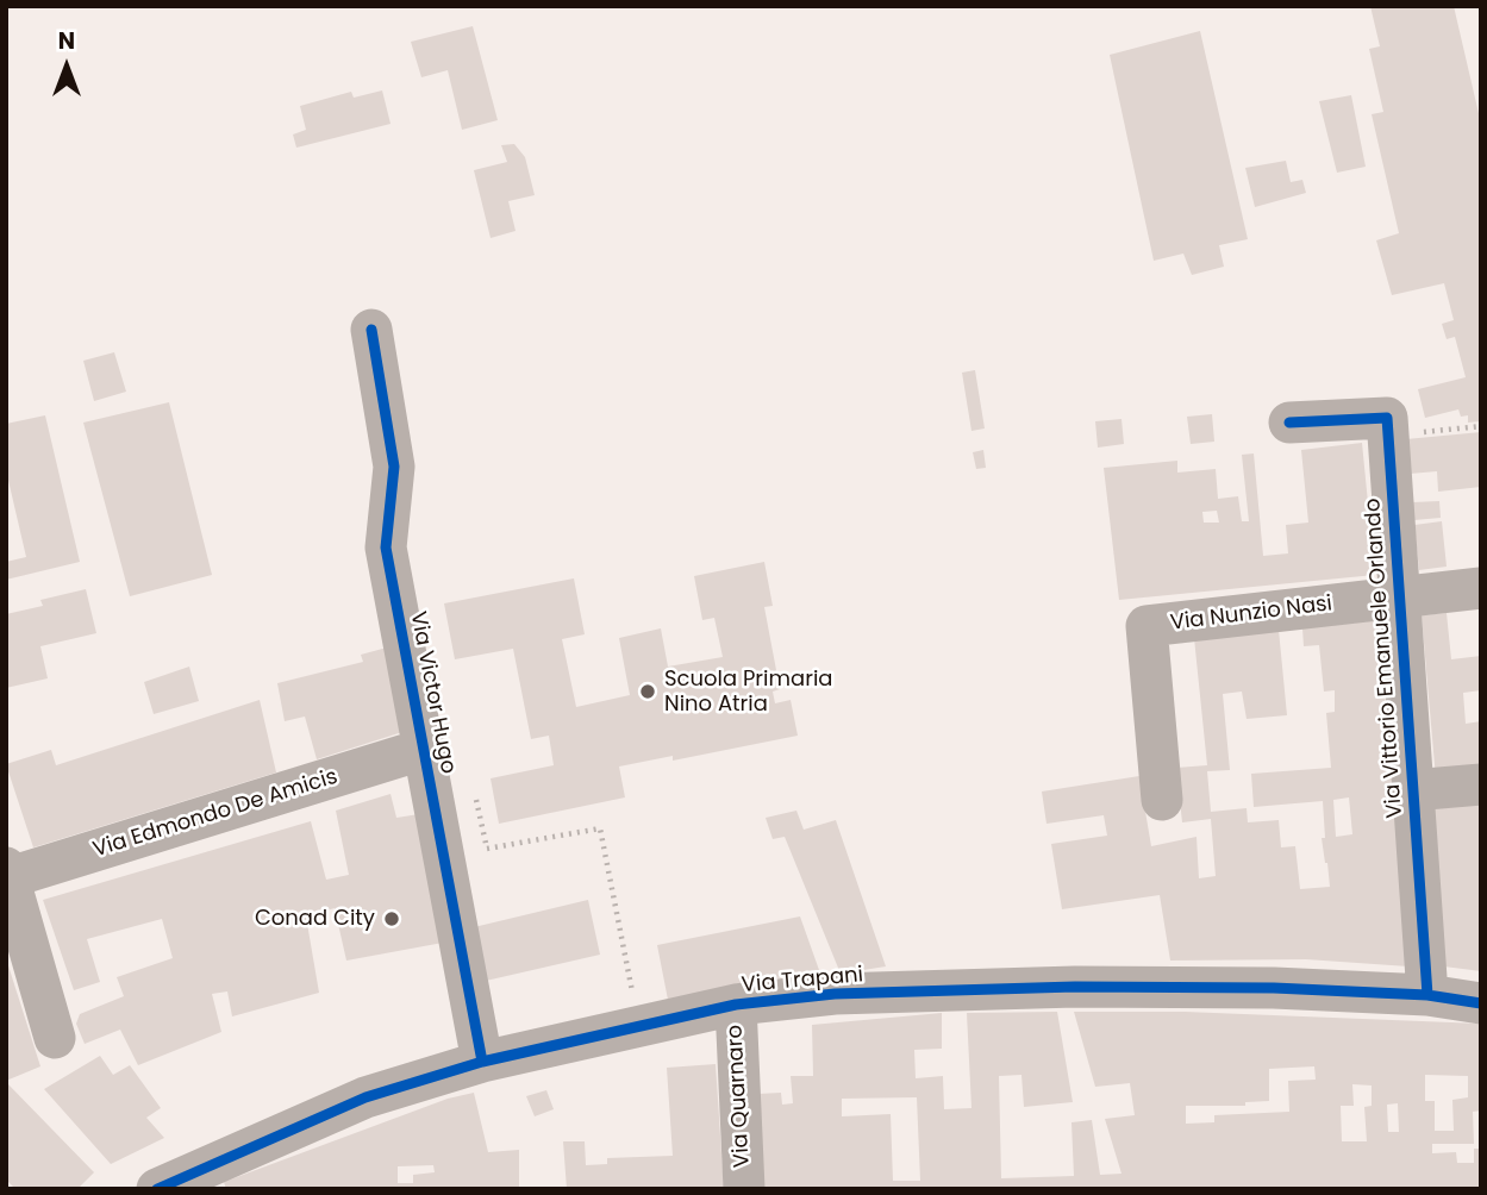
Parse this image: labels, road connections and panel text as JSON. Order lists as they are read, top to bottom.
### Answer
{
  "streets": {
    "street": [
      "Via Nunzio Nasi",
      "Via Vittorio Emanuele Orlando",
      "Via Victor Hugo",
      "Via Edmondo De Amicis",
      "Via Trapani",
      "Via Quarnaro"
    ]
  },
  "crossings": [
    ["Via Nunzio Nasi", "Via Vittorio Emanuele Orlando"],
    ["Via Vittorio Emanuele Orlando", "Via Trapani"],
    ["Via Victor Hugo", "Via Edmondo De Amicis"],
    ["Via Victor Hugo", "Via Trapani"],
    ["Via Trapani", "Via Quarnaro"]
  ],
  "places": ["Scuola Primaria Nino Atria", "Conad City"],
  "north": "top"
}
